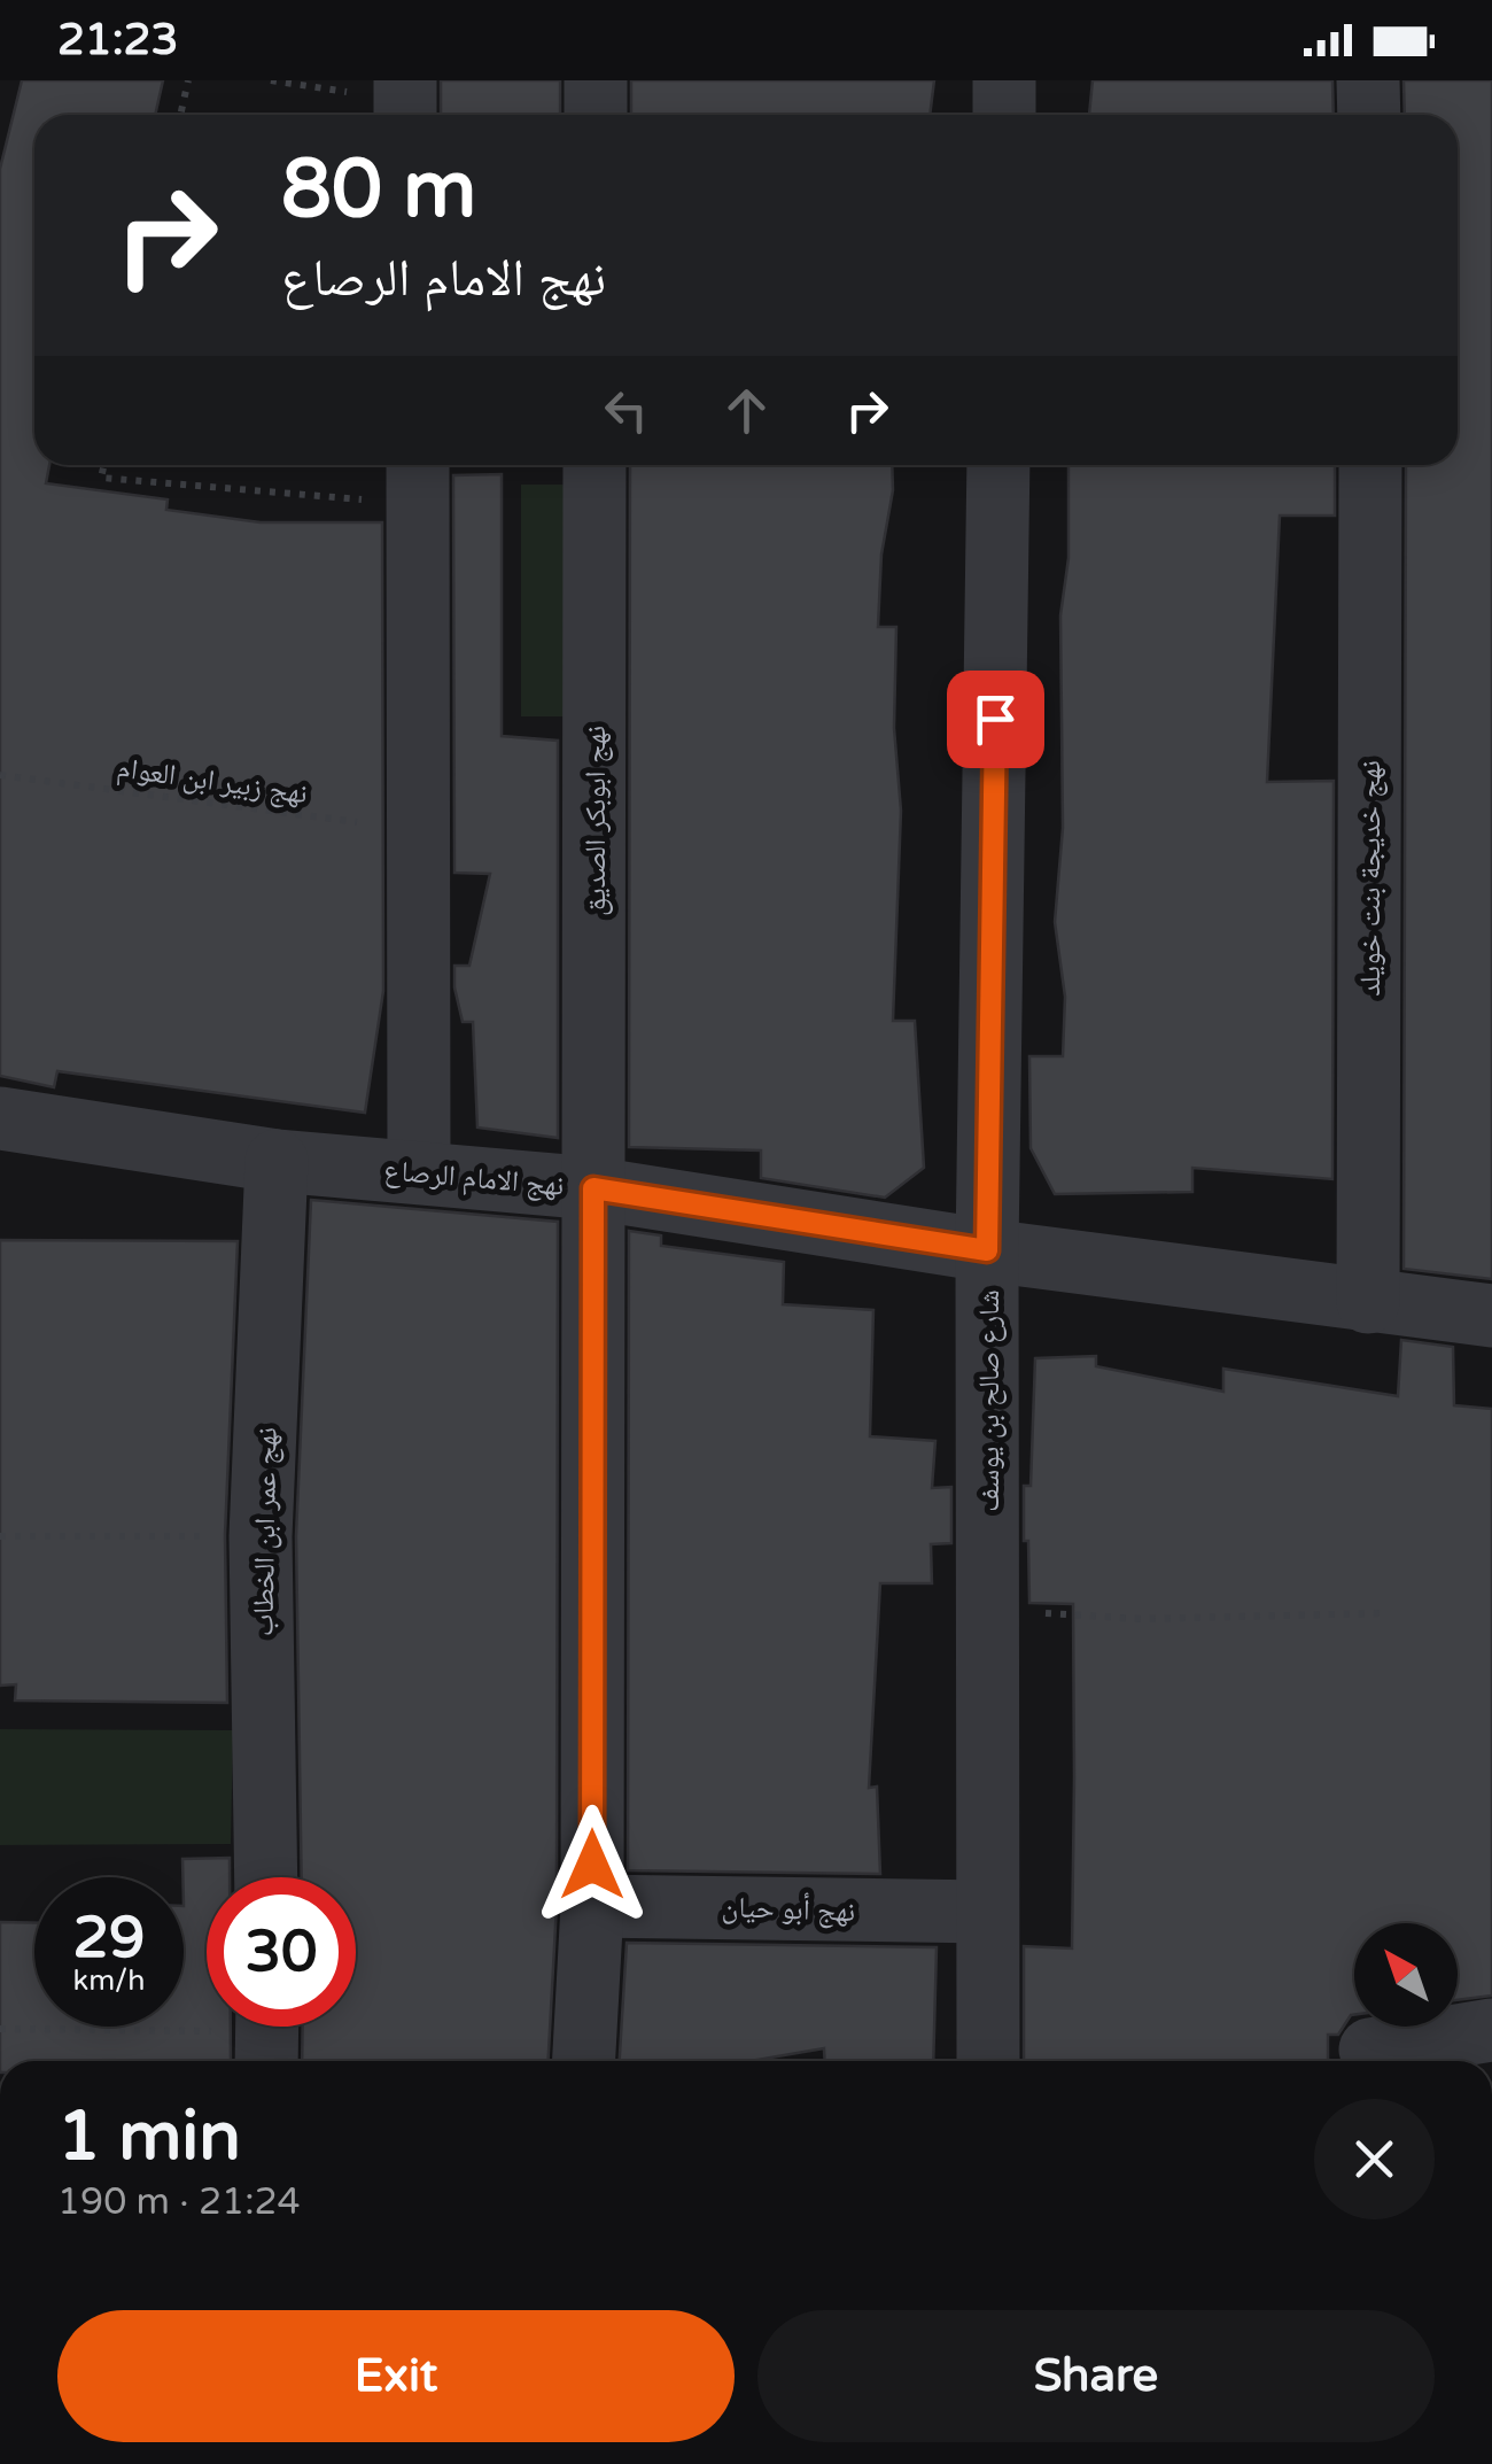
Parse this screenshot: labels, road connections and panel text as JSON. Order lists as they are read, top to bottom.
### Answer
{
  "streets": {
    "street": [
      "نهج ابوبكر الصديق",
      "نهج خديجة بنت خويلد",
      "نهج الامام الرصاع",
      "شارع صالح بن يوسف",
      "نهج عمر ابن الخطاب",
      "نهج أبو حيان"
    ],
    "path": ["نهج زبير ابن العوام"]
  },
  "crossings": [
    ["نهج ابوبكر الصديق", "نهج الامام الرصاع"],
    ["نهج ابوبكر الصديق", "نهج أبو حيان"],
    ["نهج خديجة بنت خويلد", "نهج الامام الرصاع"],
    ["نهج الامام الرصاع", "شارع صالح بن يوسف"],
    ["نهج الامام الرصاع", "نهج عمر ابن الخطاب"],
    ["شارع صالح بن يوسف", "نهج أبو حيان"]
  ],
  "north": "top left",
  "page": {
    "status": "21:23",
    "turn": ["80 m", "نهج الامام الرصاع"],
    "speed": "29 km/h",
    "limit": "30",
    "heading": ["1 min", "190 m · 21:24"],
    "buttons": ["Exit", "Share"]
  }
}
